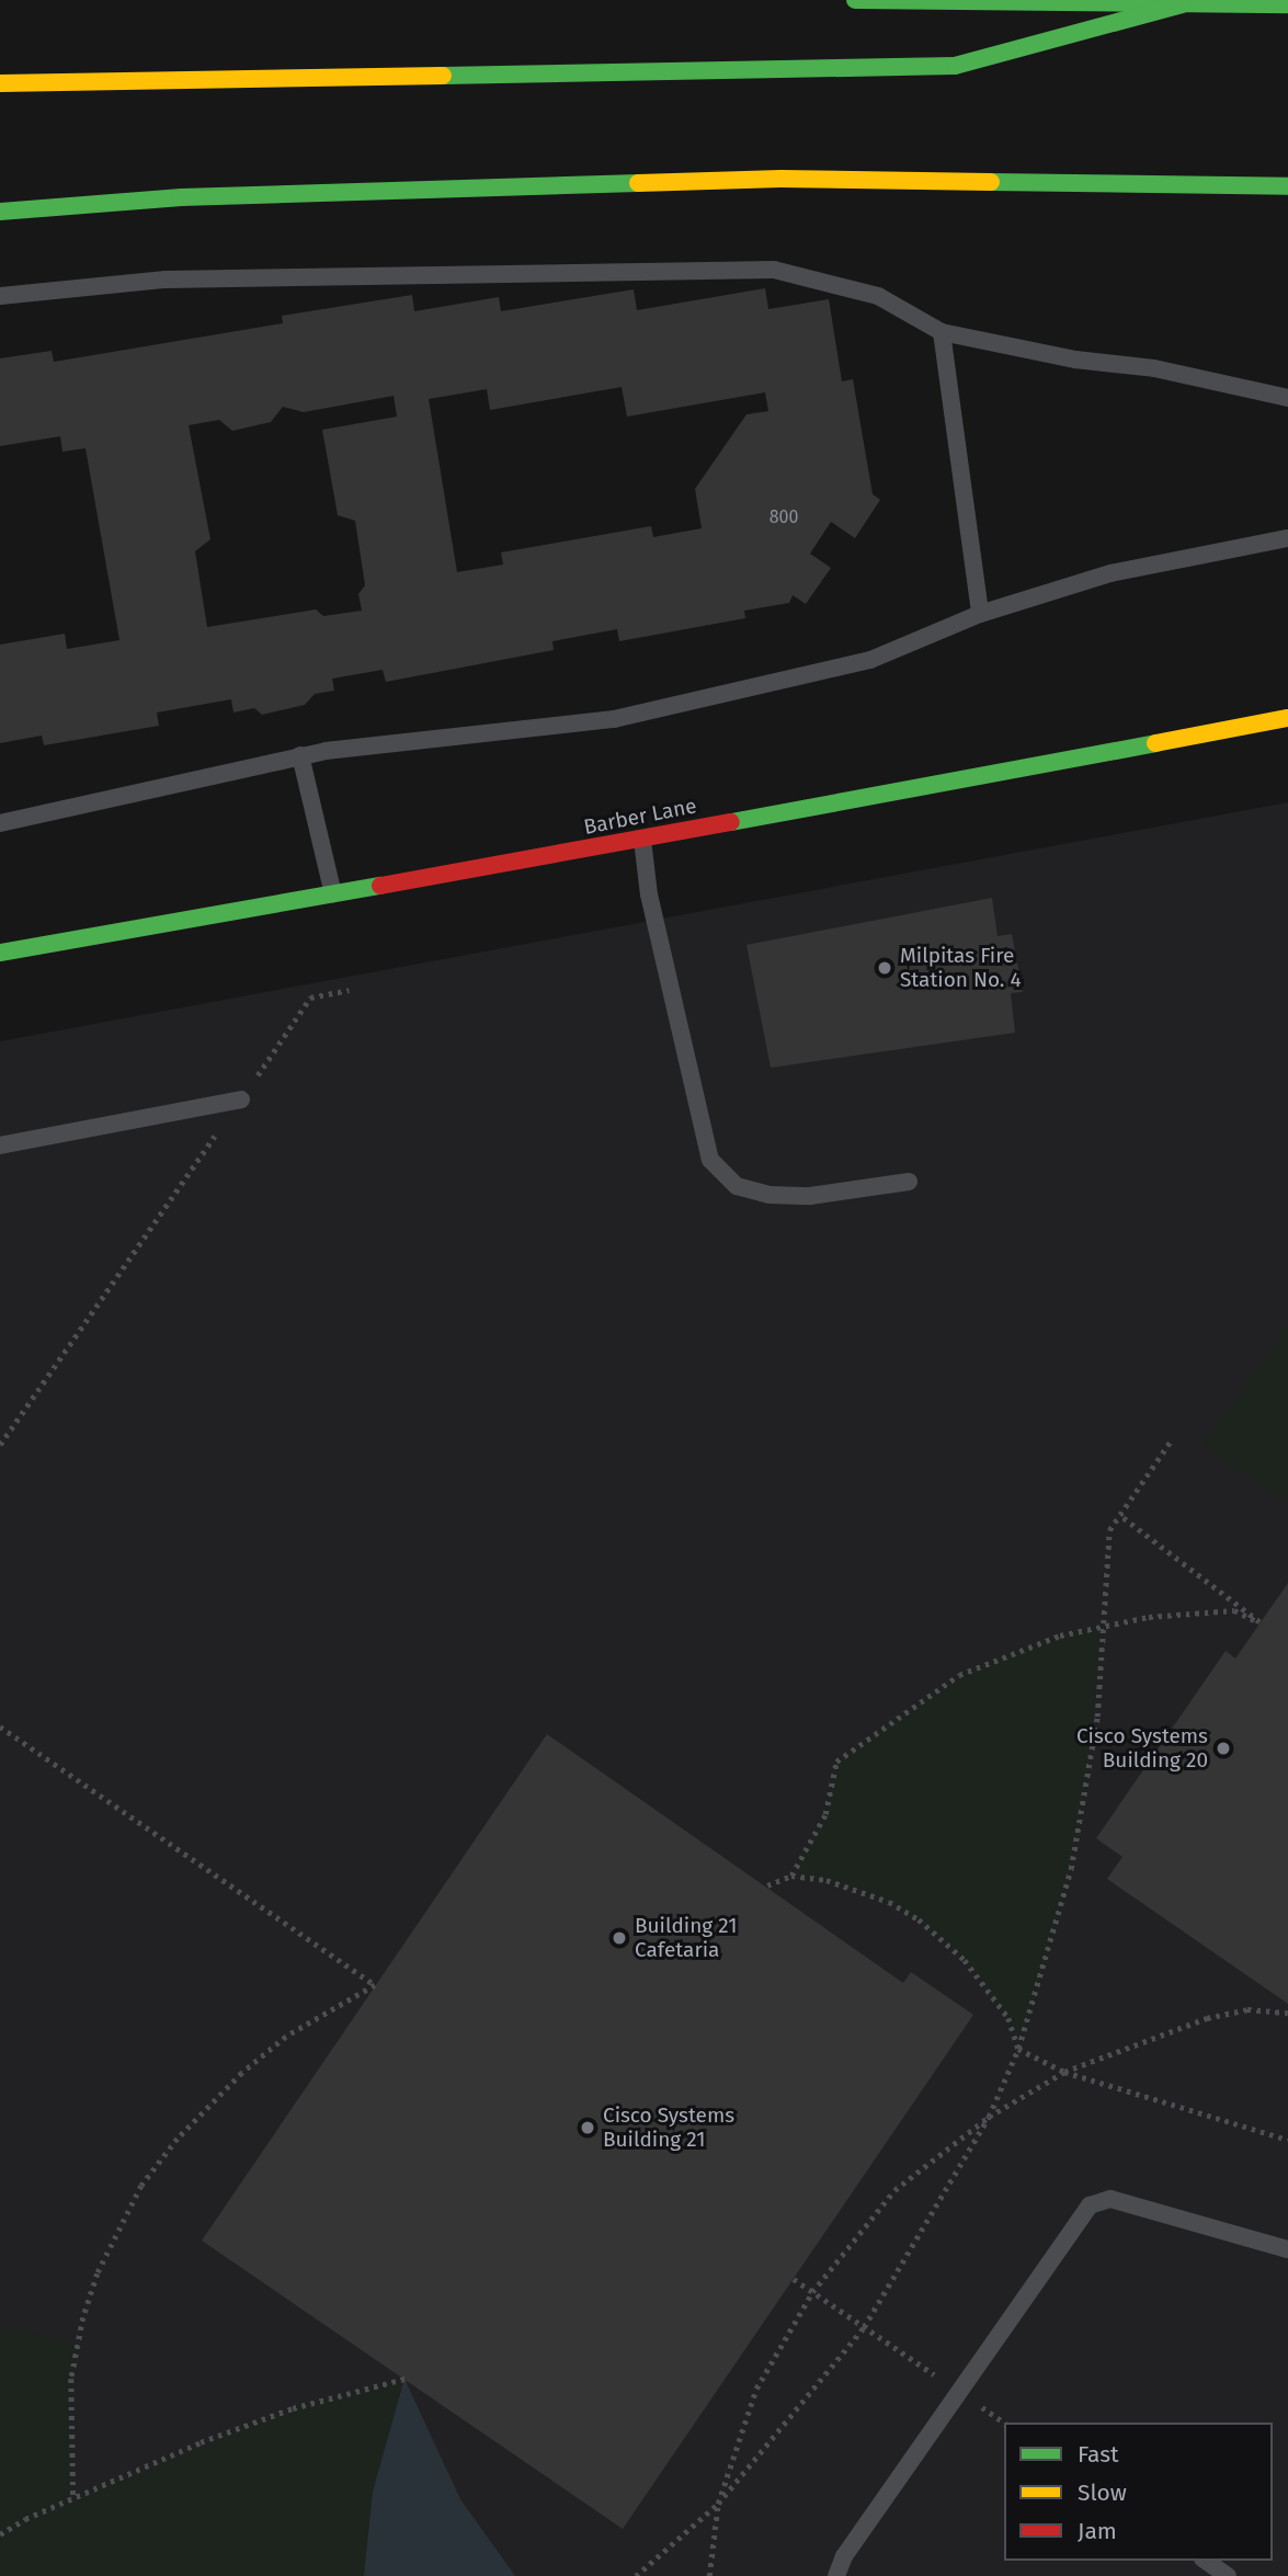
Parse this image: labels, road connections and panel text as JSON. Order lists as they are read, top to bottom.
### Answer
{
  "streets": {
    "main road": ["Barber Lane"]
  },
  "places": [
    "Milpitas Fire Station No. 4",
    "Cisco Systems Building 20",
    "Building 21 Cafetaria",
    "Cisco Systems Building 21"
  ],
  "house_numbers": ["800"],
  "legend": ["Fast", "Slow", "Jam"]
}
